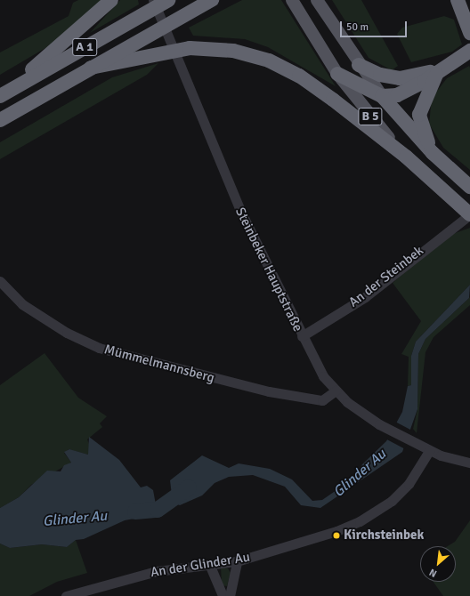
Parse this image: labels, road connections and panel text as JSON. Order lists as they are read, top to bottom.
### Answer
{
  "streets": {
    "highway": ["A 1", "B 5"],
    "street": [
      "Steinbeker Hauptstraße",
      "An der Steinbek",
      "Mümmelmannsberg",
      "An der Glinder Au"
    ]
  },
  "crossings": [
    ["B 5", "An der Steinbek"],
    ["Steinbeker Hauptstraße", "An der Steinbek"],
    ["Steinbeker Hauptstraße", "Mümmelmannsberg"],
    ["Steinbeker Hauptstraße", "An der Glinder Au"]
  ],
  "water": ["Glinder Au"],
  "places": ["Kirchsteinbek"],
  "scale_bar": "50 m",
  "north": "bottom left"
}
